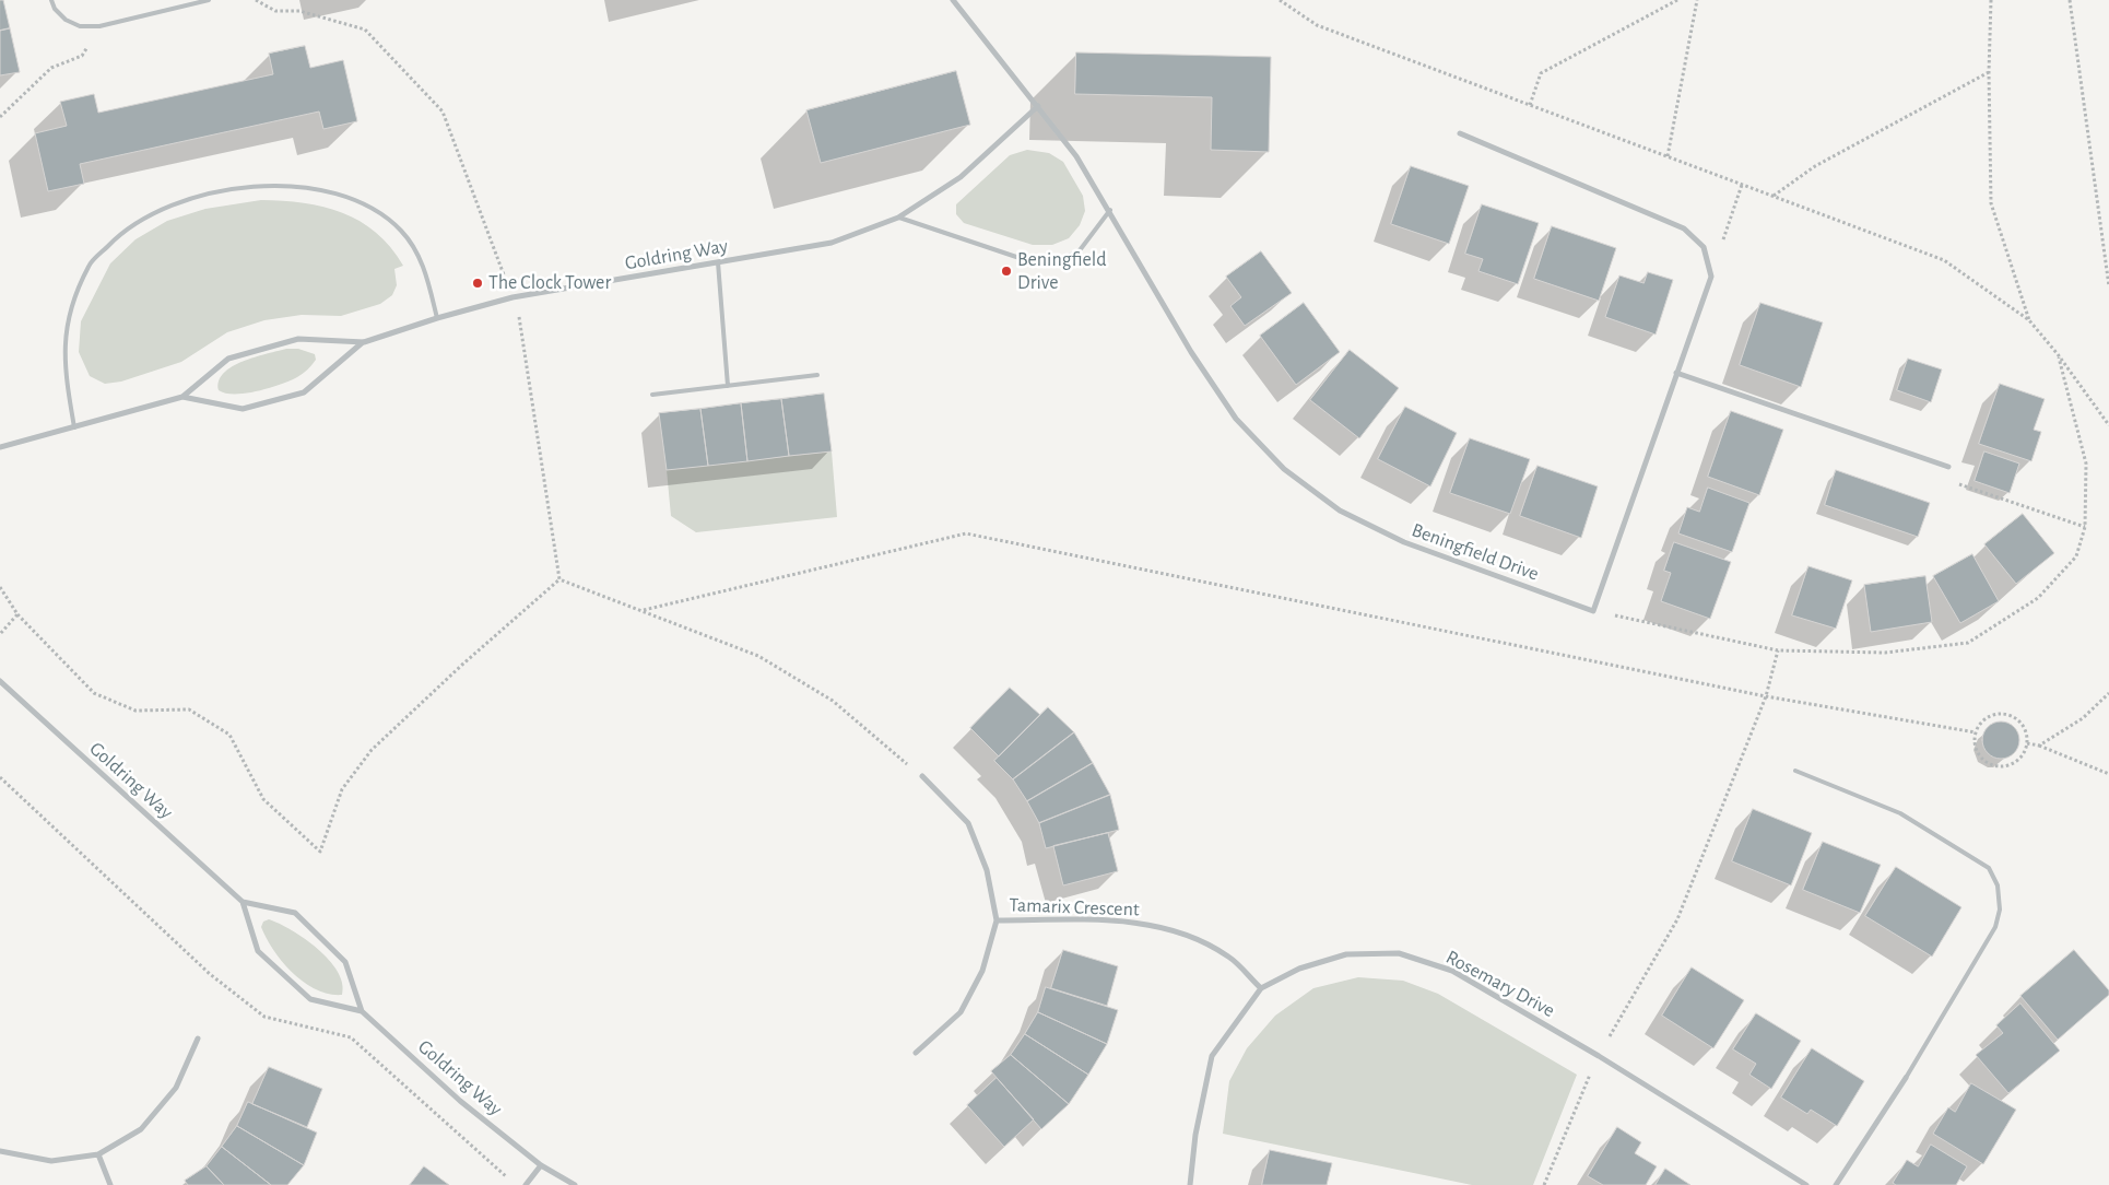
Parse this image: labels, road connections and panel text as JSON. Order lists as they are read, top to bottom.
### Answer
{
  "streets": {
    "street": [
      "Goldring Way",
      "Beningfield Drive",
      "Tamarix Crescent",
      "Rosemary Drive"
    ]
  },
  "crossings": [
    ["Goldring Way", "Beningfield Drive"],
    ["Tamarix Crescent", "Rosemary Drive"]
  ],
  "places": ["Beningfield Drive", "The Clock Tower"]
}
